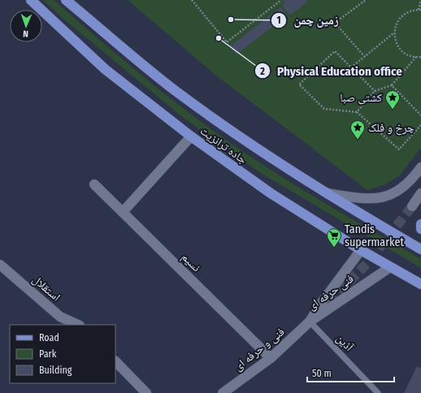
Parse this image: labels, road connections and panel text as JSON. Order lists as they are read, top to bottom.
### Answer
{
  "streets": {
    "main road": ["جاده ترانزیت"],
    "street": [
      "نسيم",
      "استقلال",
      "فنی حرفه ای",
      "فنی و حرفه ای"
    ],
    "lane": ["آذین"]
  },
  "crossings": [
    ["جاده ترانزیت", "فنی حرفه ای"],
    ["نسيم", "فنی و حرفه ای"],
    ["فنی حرفه ای", "آذین"],
    ["فنی حرفه ای", "فنی و حرفه ای"],
    ["آذین", "فنی و حرفه ای"]
  ],
  "places": {
    "other": ["زمین چمن", "Physical Education office"],
    "place": ["کشتی صبا", "چرخ و فلک"],
    "supermarket": ["Tandis supermarket"]
  },
  "legend": ["Road", "Park", "Building"],
  "scale_bar": "50 m",
  "north": "bottom"
}
